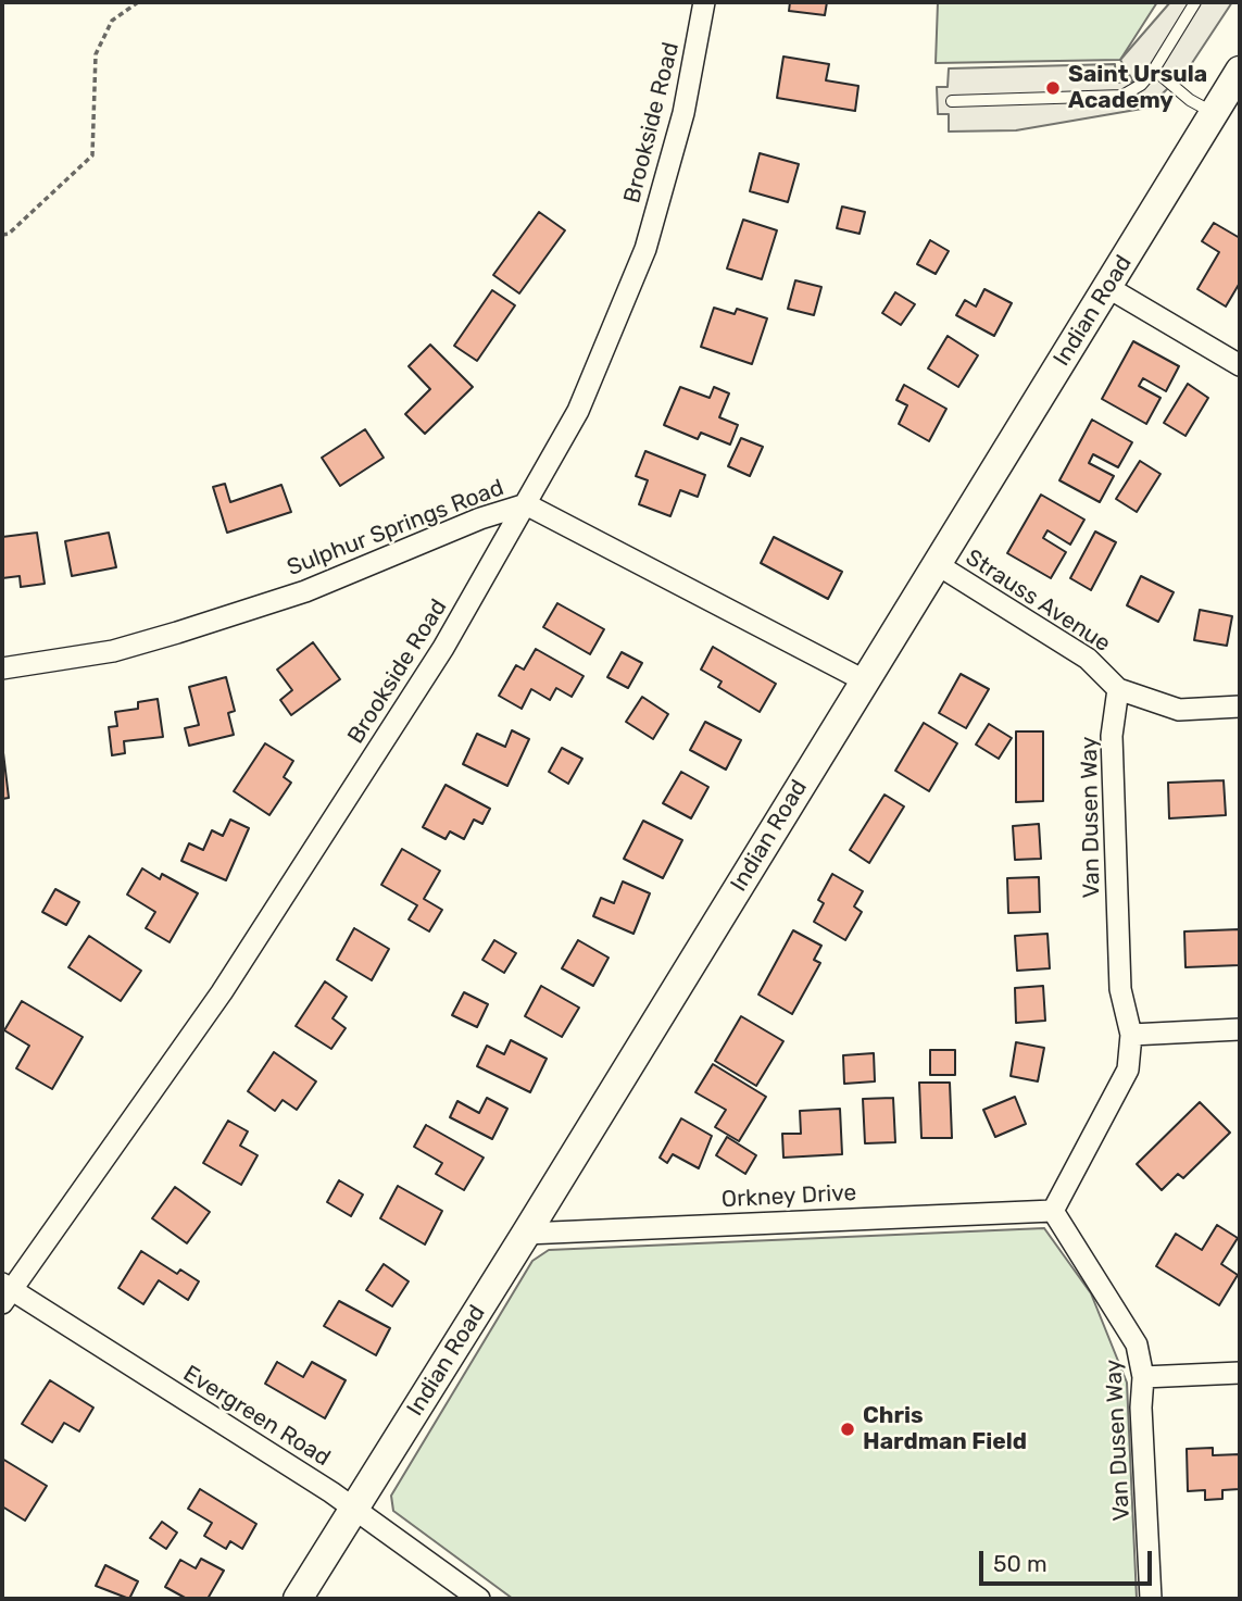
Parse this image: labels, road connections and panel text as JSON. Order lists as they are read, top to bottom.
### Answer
{
  "streets": {
    "street": [
      "Brookside Road",
      "Indian Road",
      "Sulphur Springs Road",
      "Strauss Avenue",
      "Van Dusen Way",
      "Orkney Drive",
      "Evergreen Road"
    ]
  },
  "crossings": [
    ["Brookside Road", "Sulphur Springs Road"],
    ["Brookside Road", "Evergreen Road"],
    ["Indian Road", "Sulphur Springs Road"],
    ["Indian Road", "Strauss Avenue"],
    ["Indian Road", "Orkney Drive"],
    ["Indian Road", "Evergreen Road"],
    ["Strauss Avenue", "Van Dusen Way"],
    ["Van Dusen Way", "Orkney Drive"]
  ],
  "places": ["Saint Ursula Academy", "Chris Hardman Field"],
  "scale_bar": "50 m"
}
